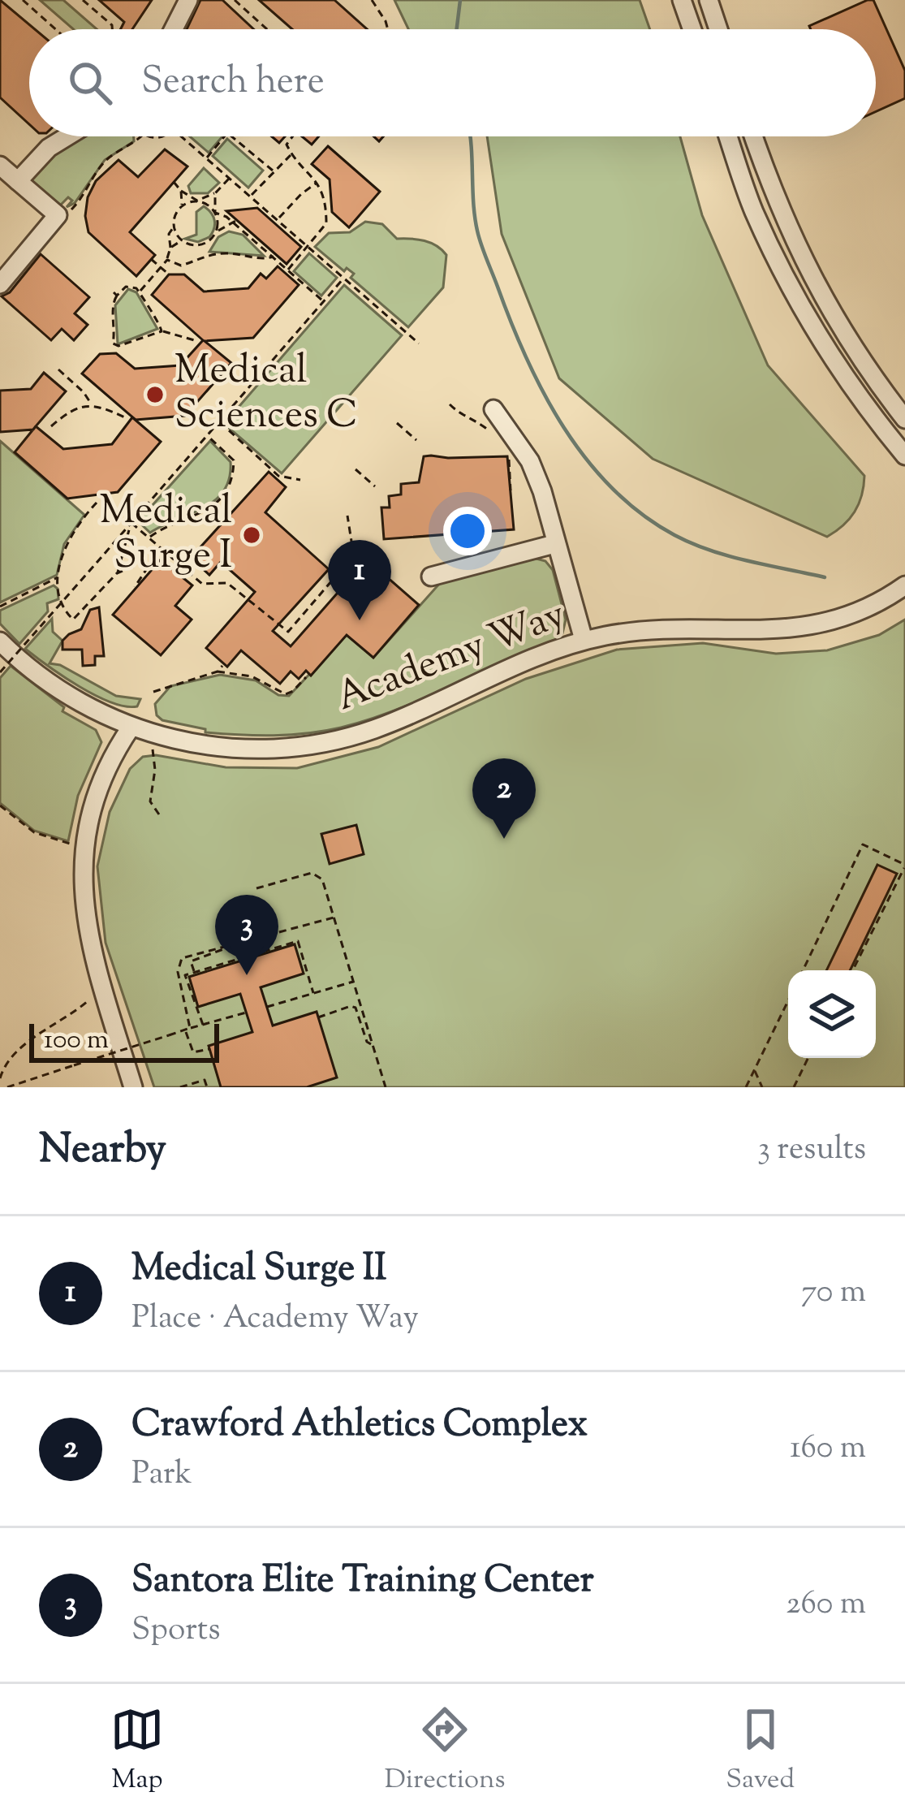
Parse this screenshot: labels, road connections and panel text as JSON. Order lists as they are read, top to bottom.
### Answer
{
  "streets": {
    "street": ["Academy Way"]
  },
  "places": ["Medical Sciences C", "Medical Surge I"],
  "scale_bar": "100 m",
  "page": {
    "search": "Search here",
    "pins": ["1", "2", "3"],
    "scale": "100 m",
    "heading": ["Nearby", "3 results"],
    "list": [
      {
        "mark": "1",
        "name": "Medical Surge II",
        "note": "Place · Academy Way",
        "value": "70 m"
      },
      {
        "mark": "2",
        "name": "Crawford Athletics Complex",
        "note": "Park",
        "value": "160 m"
      },
      {
        "mark": "3",
        "name": "Santora Elite Training Center",
        "note": "Sports",
        "value": "260 m"
      }
    ],
    "nav": ["Map", "Directions", "Saved"]
  }
}
